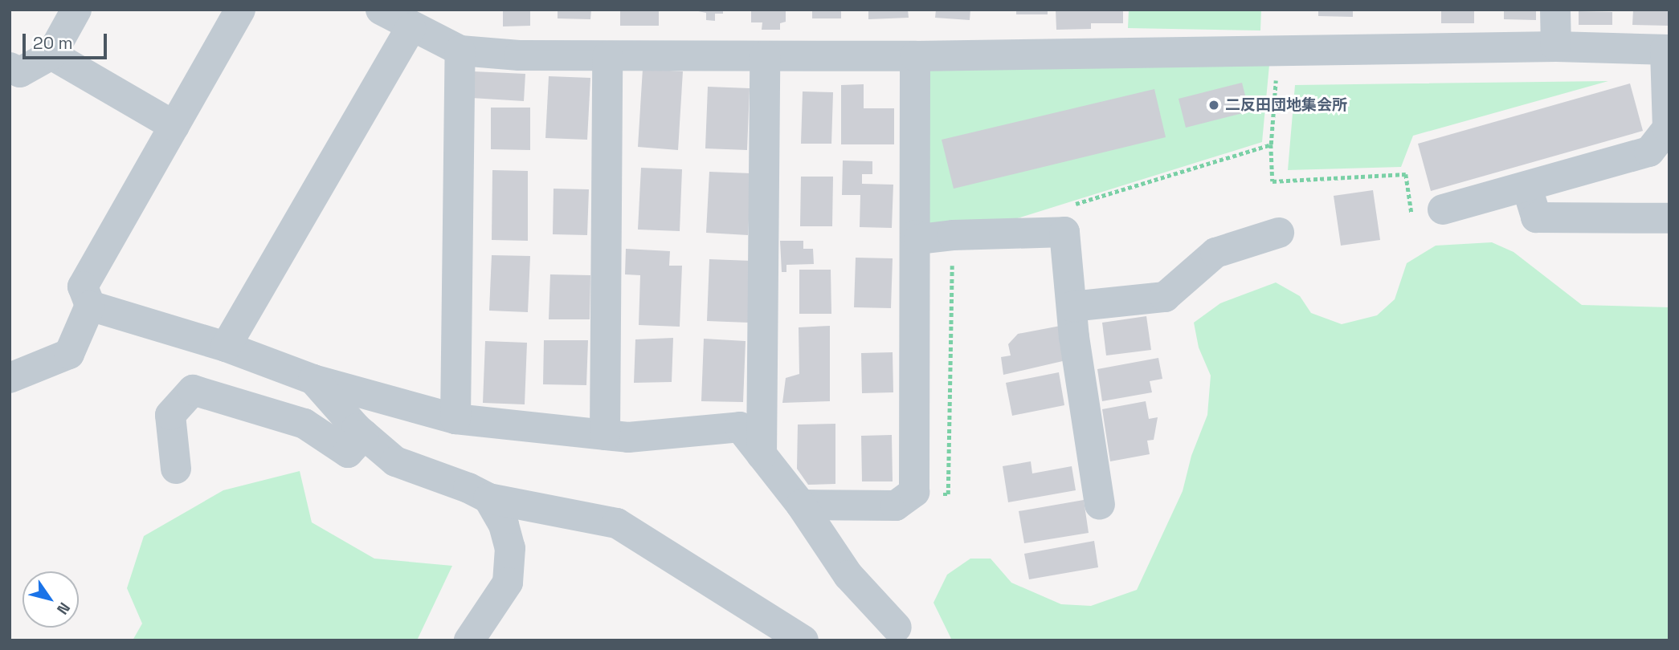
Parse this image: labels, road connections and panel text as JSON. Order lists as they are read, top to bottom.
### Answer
{
  "places": ["二反田団地集会所"],
  "scale_bar": "20 m",
  "north": "bottom right"
}
